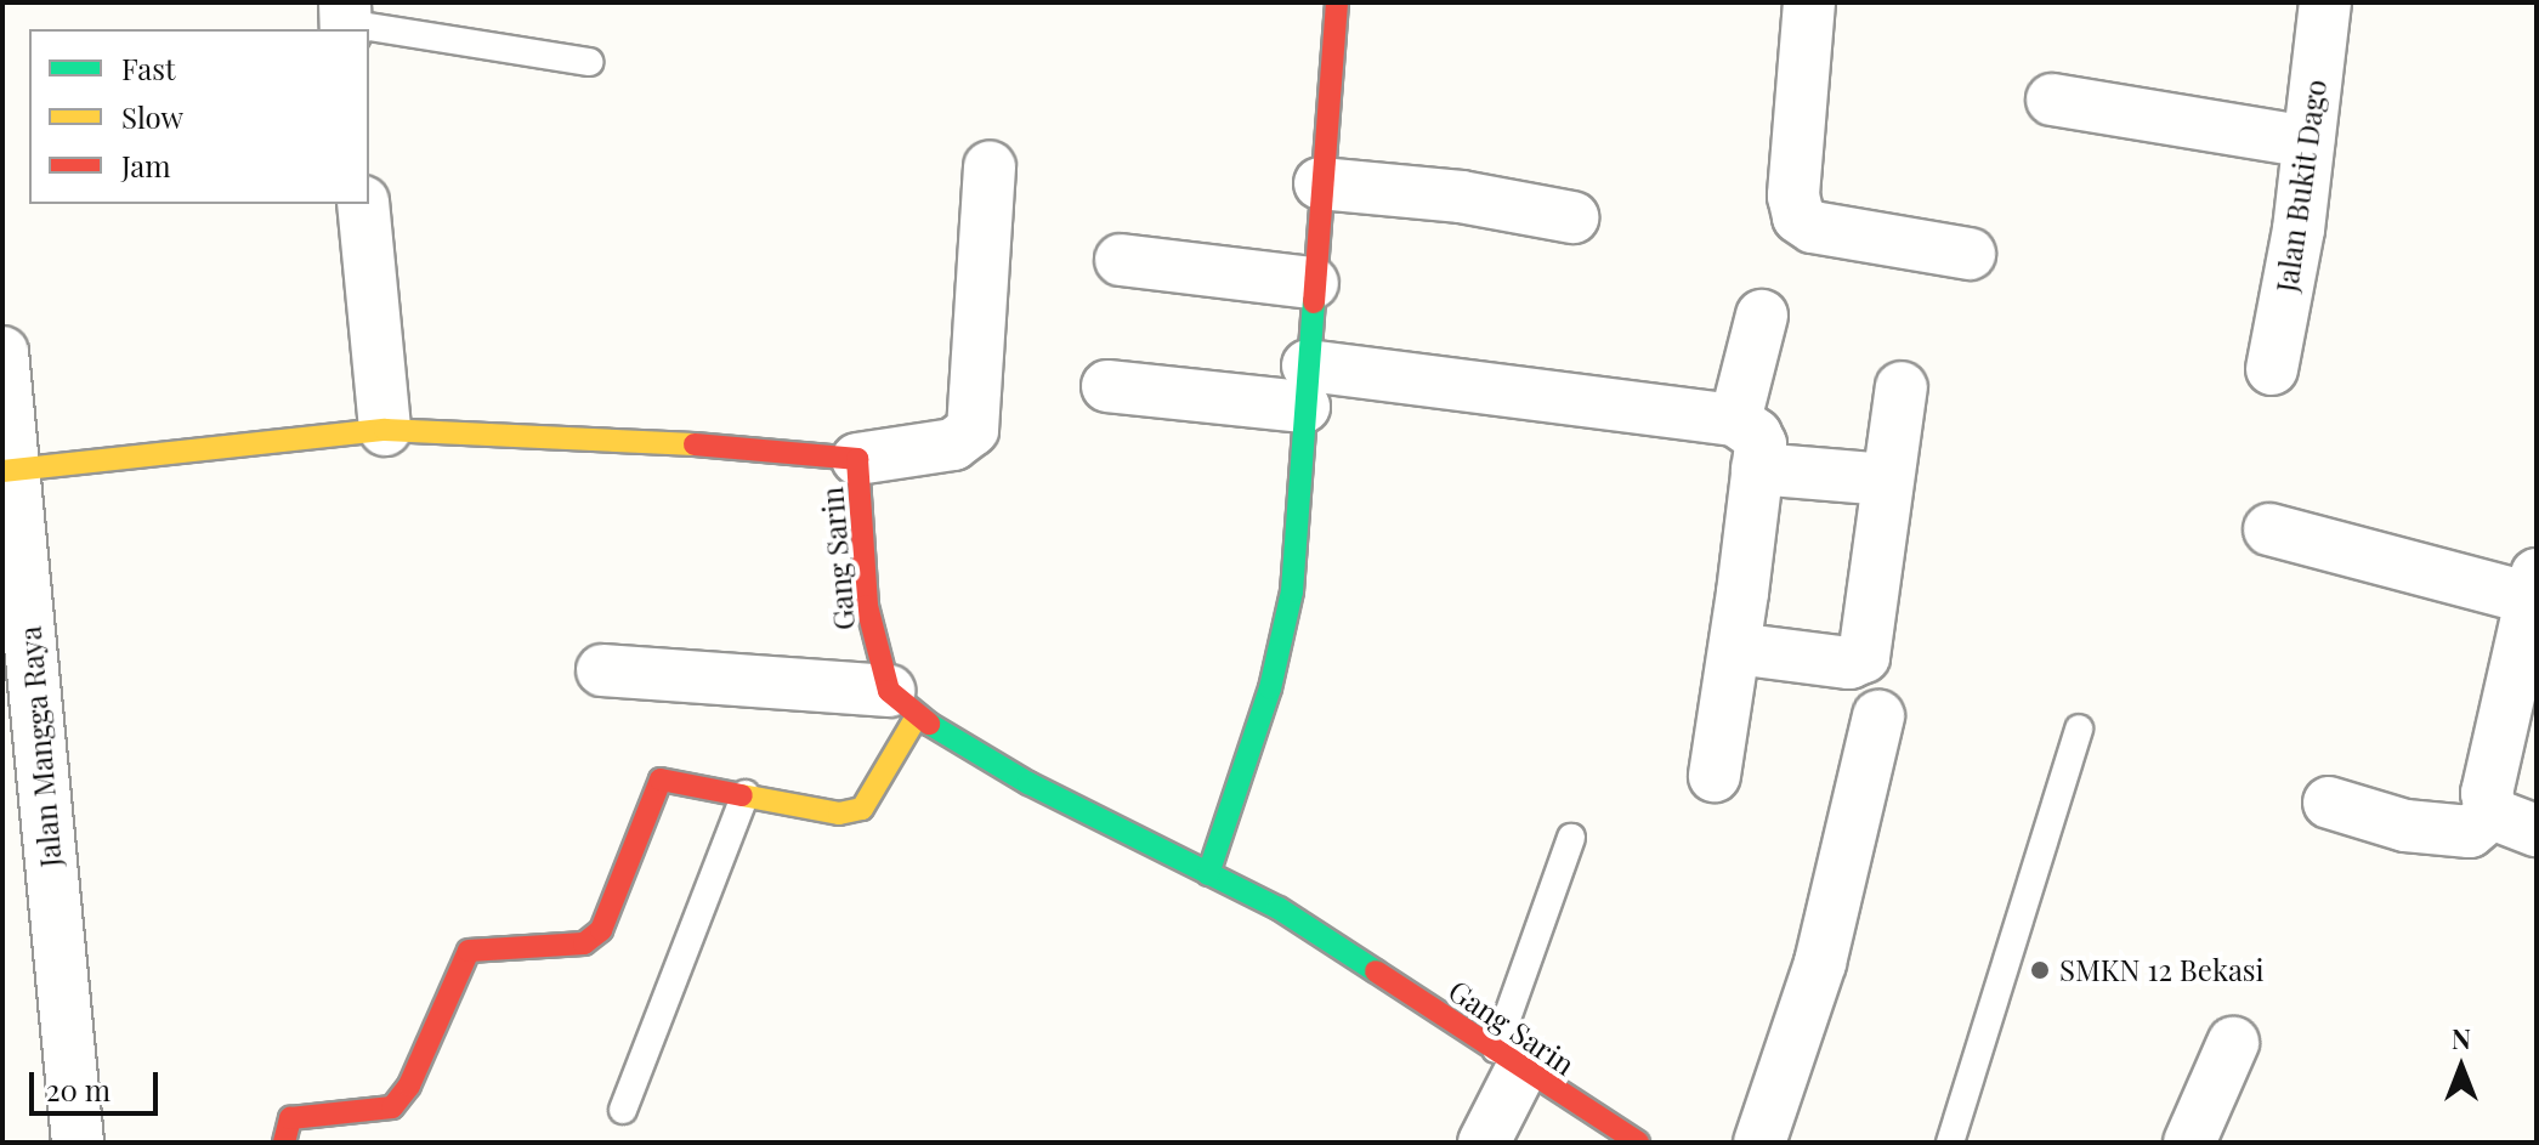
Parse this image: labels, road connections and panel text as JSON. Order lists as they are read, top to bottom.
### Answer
{
  "streets": {
    "street": ["Jalan Bukit Dago", "Gang Sarin", "Jalan Mangga Raya"]
  },
  "crossings": [
    ["Gang Sarin", "Jalan Mangga Raya"]
  ],
  "places": ["SMKN 12 Bekasi"],
  "legend": ["Fast", "Slow", "Jam"],
  "scale_bar": "20 m",
  "north": "top"
}
